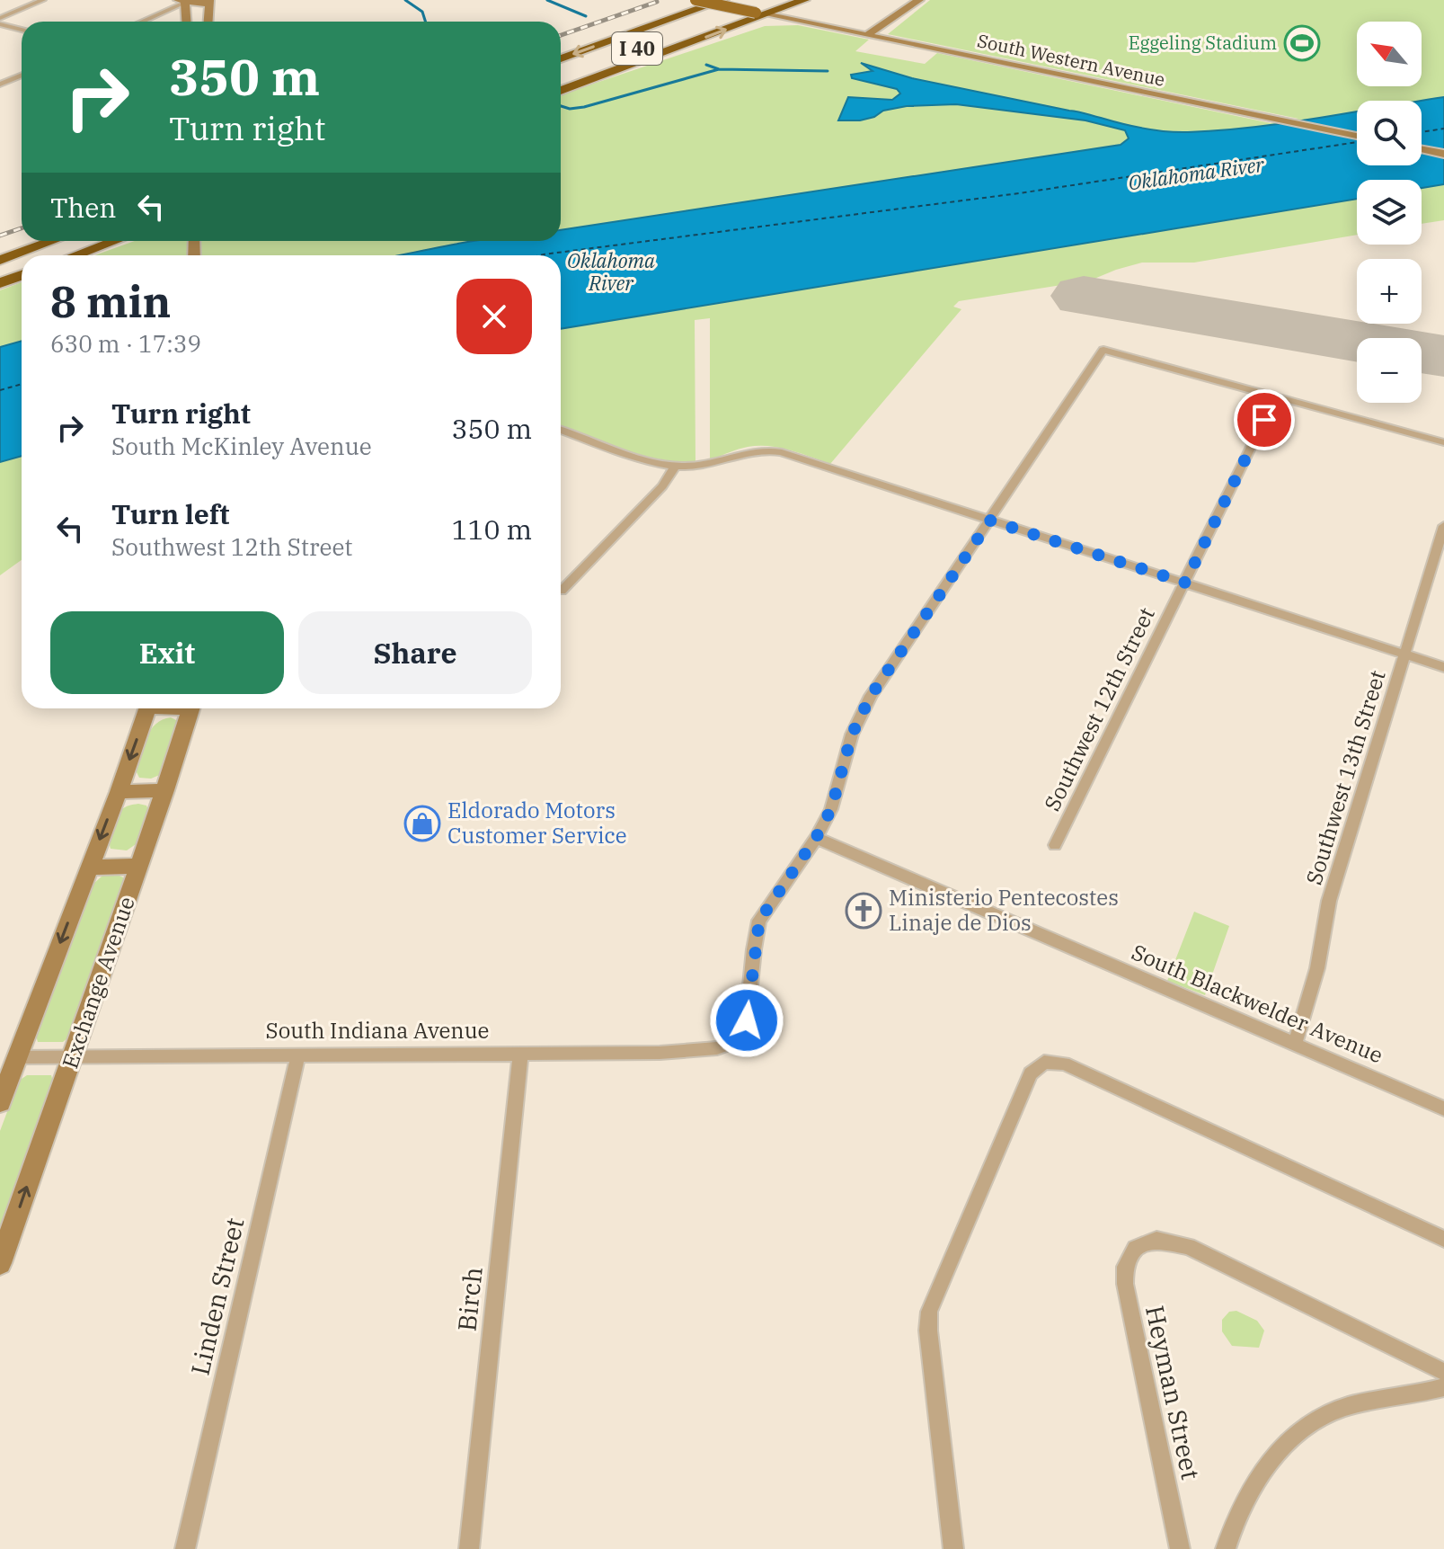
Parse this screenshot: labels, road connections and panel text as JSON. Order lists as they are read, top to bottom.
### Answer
{
  "streets": {
    "highway": ["I 40"],
    "main road": ["South Western Avenue", "Exchange Avenue"],
    "street": [
      "Southwest 12th Street",
      "Southwest 13th Street",
      "South Blackwelder Avenue",
      "South Indiana Avenue",
      "Linden Street",
      "Birch",
      "Heyman Street"
    ]
  },
  "crossings": [
    ["Southwest 13th Street", "South Blackwelder Avenue"],
    ["Exchange Avenue", "South Indiana Avenue"],
    ["South Blackwelder Avenue", "South Indiana Avenue"],
    ["South Indiana Avenue", "Linden Street"],
    ["South Indiana Avenue", "Birch"]
  ],
  "water": ["Oklahoma River"],
  "places": {
    "sports": ["Eggeling Stadium"],
    "shop": ["Eldorado Motors Customer Service"],
    "church": ["Ministerio Pentecostes Linaje de Dios"]
  },
  "north": "top left",
  "page": {
    "map_buttons": ["+", "−"],
    "turn": ["350 m", "Turn right"],
    "then": "Then",
    "heading": ["8 min", "630 m · 17:39"],
    "list": [
      {
        "name": "Turn right",
        "note": "South McKinley Avenue",
        "value": "350 m"
      },
      {
        "name": "Turn left",
        "note": "Southwest 12th Street",
        "value": "110 m"
      }
    ],
    "buttons": ["Exit", "Share"]
  }
}
